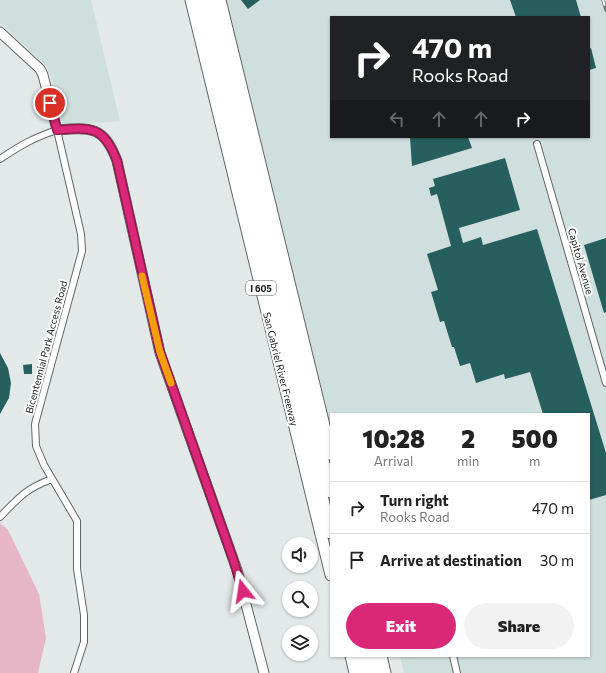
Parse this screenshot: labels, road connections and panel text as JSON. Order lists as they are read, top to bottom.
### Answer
{
  "streets": {
    "highway": ["I 605", "San Gabriel River Freeway"],
    "street": ["Capitol Avenue", "Bicentennial Park Access Road"]
  },
  "page": {
    "turn": ["470 m", "Rooks Road"],
    "eta": [
      "10:28",
      "Arrival",
      "2",
      "min",
      "500",
      "m"
    ],
    "list": [
      {
        "name": "Turn right",
        "note": "Rooks Road",
        "value": "470 m"
      },
      {
        "name": "Arrive at destination",
        "value": "30 m"
      }
    ],
    "buttons": ["Exit", "Share"]
  }
}
